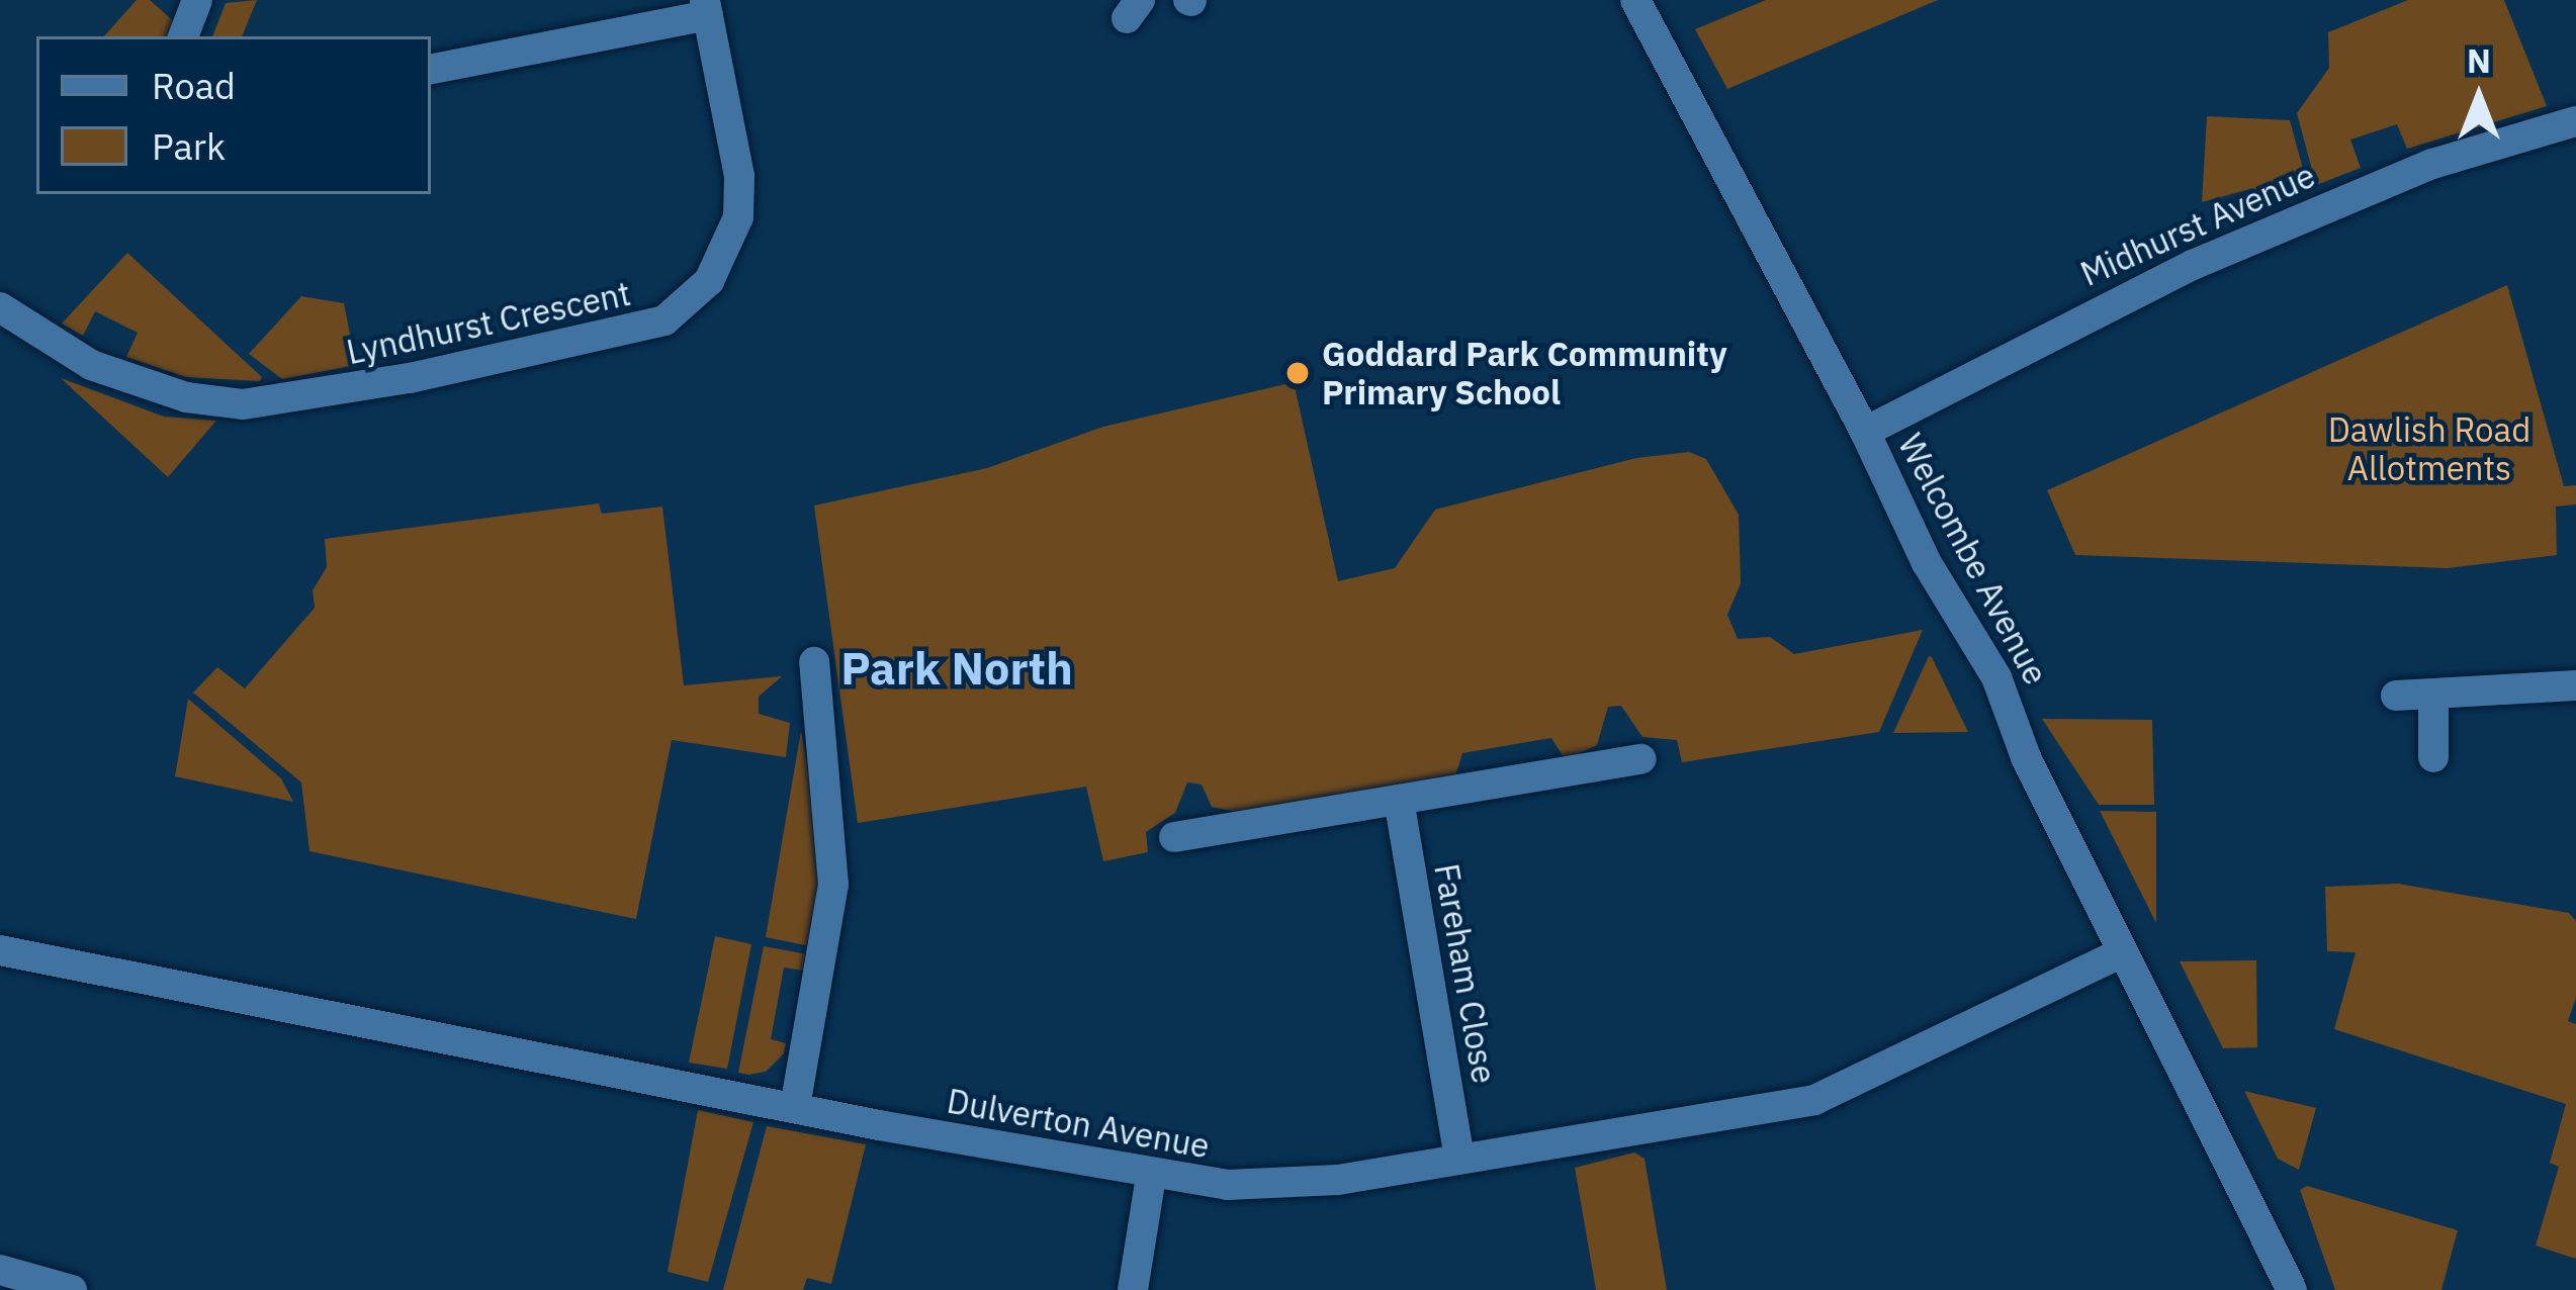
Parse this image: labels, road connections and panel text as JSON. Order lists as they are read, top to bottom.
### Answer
{
  "streets": {
    "street": [
      "Midhurst Avenue",
      "Lyndhurst Crescent",
      "Welcombe Avenue",
      "Fareham Close",
      "Dulverton Avenue"
    ]
  },
  "crossings": [
    ["Midhurst Avenue", "Welcombe Avenue"],
    ["Welcombe Avenue", "Dulverton Avenue"],
    ["Fareham Close", "Dulverton Avenue"]
  ],
  "districts": ["Park North"],
  "parks": ["Dawlish Road Allotments"],
  "places": ["Goddard Park Community Primary School"],
  "legend": ["Road", "Park"],
  "north": "top"
}
